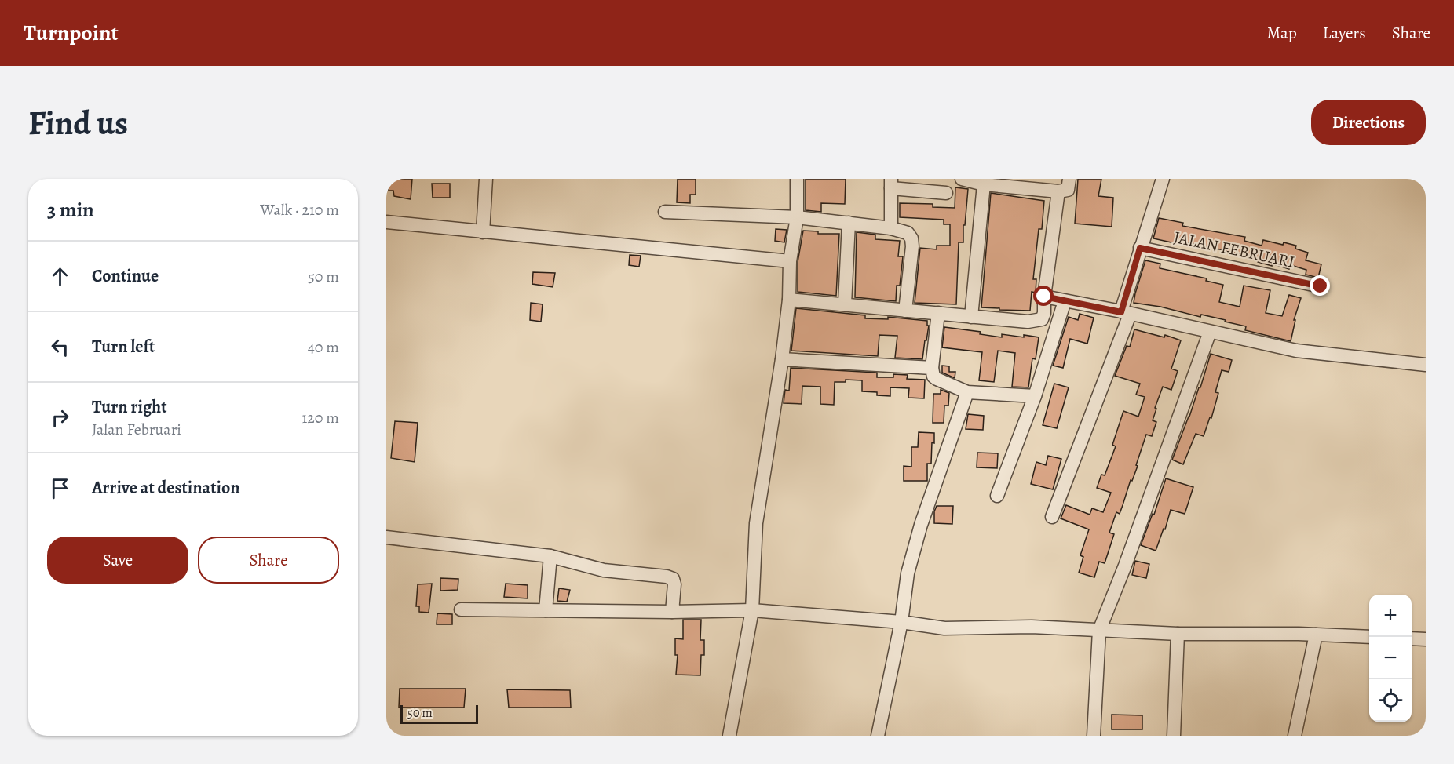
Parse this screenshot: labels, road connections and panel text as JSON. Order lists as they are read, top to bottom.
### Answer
{
  "streets": {
    "street": ["JALAN FEBRUARI"]
  },
  "scale_bar": "50 m",
  "page": {
    "header": "Turnpoint",
    "nav": ["Map", "Layers", "Share"],
    "buttons": [
      "Directions",
      ["Save", "Share"]
    ],
    "title": "Find us",
    "heading": ["3 min", "Walk · 210 m"],
    "list": [
      ["Continue", "50 m"],
      ["Turn left", "40 m"],
      ["Turn right", "Jalan Februari", "120 m"],
      "Arrive at destination"
    ],
    "map_buttons": ["+", "−"],
    "scale": "50 m"
  }
}
